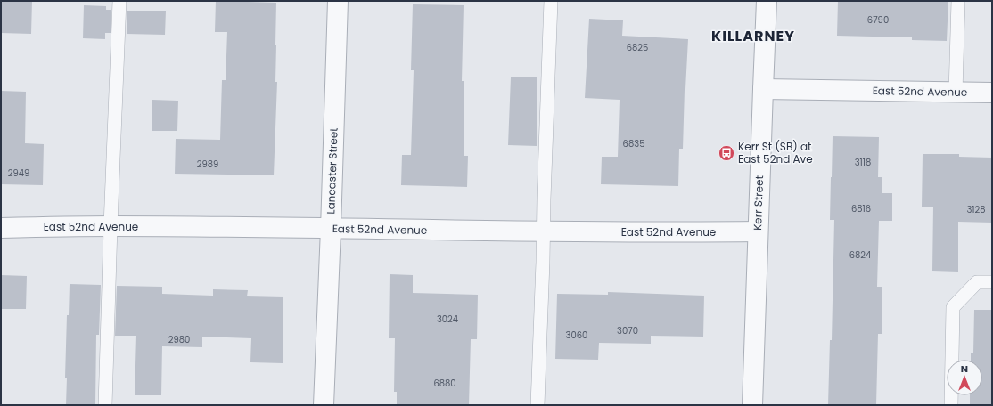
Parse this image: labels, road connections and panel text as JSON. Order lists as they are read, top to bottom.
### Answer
{
  "streets": {
    "street": ["East 52nd Avenue", "Lancaster Street", "Kerr Street"]
  },
  "crossings": [
    ["East 52nd Avenue", "Lancaster Street"],
    ["East 52nd Avenue", "Kerr Street"]
  ],
  "districts": ["KILLARNEY"],
  "places": {
    "bus stop": ["Kerr St (SB) at East 52nd Ave"]
  },
  "house_numbers": [
    "6790",
    "6825",
    "6835",
    "3118",
    "2989",
    "2949",
    "6816",
    "3128",
    "6824",
    "3024",
    "3070",
    "3060",
    "2980",
    "6880"
  ],
  "north": "top"
}
